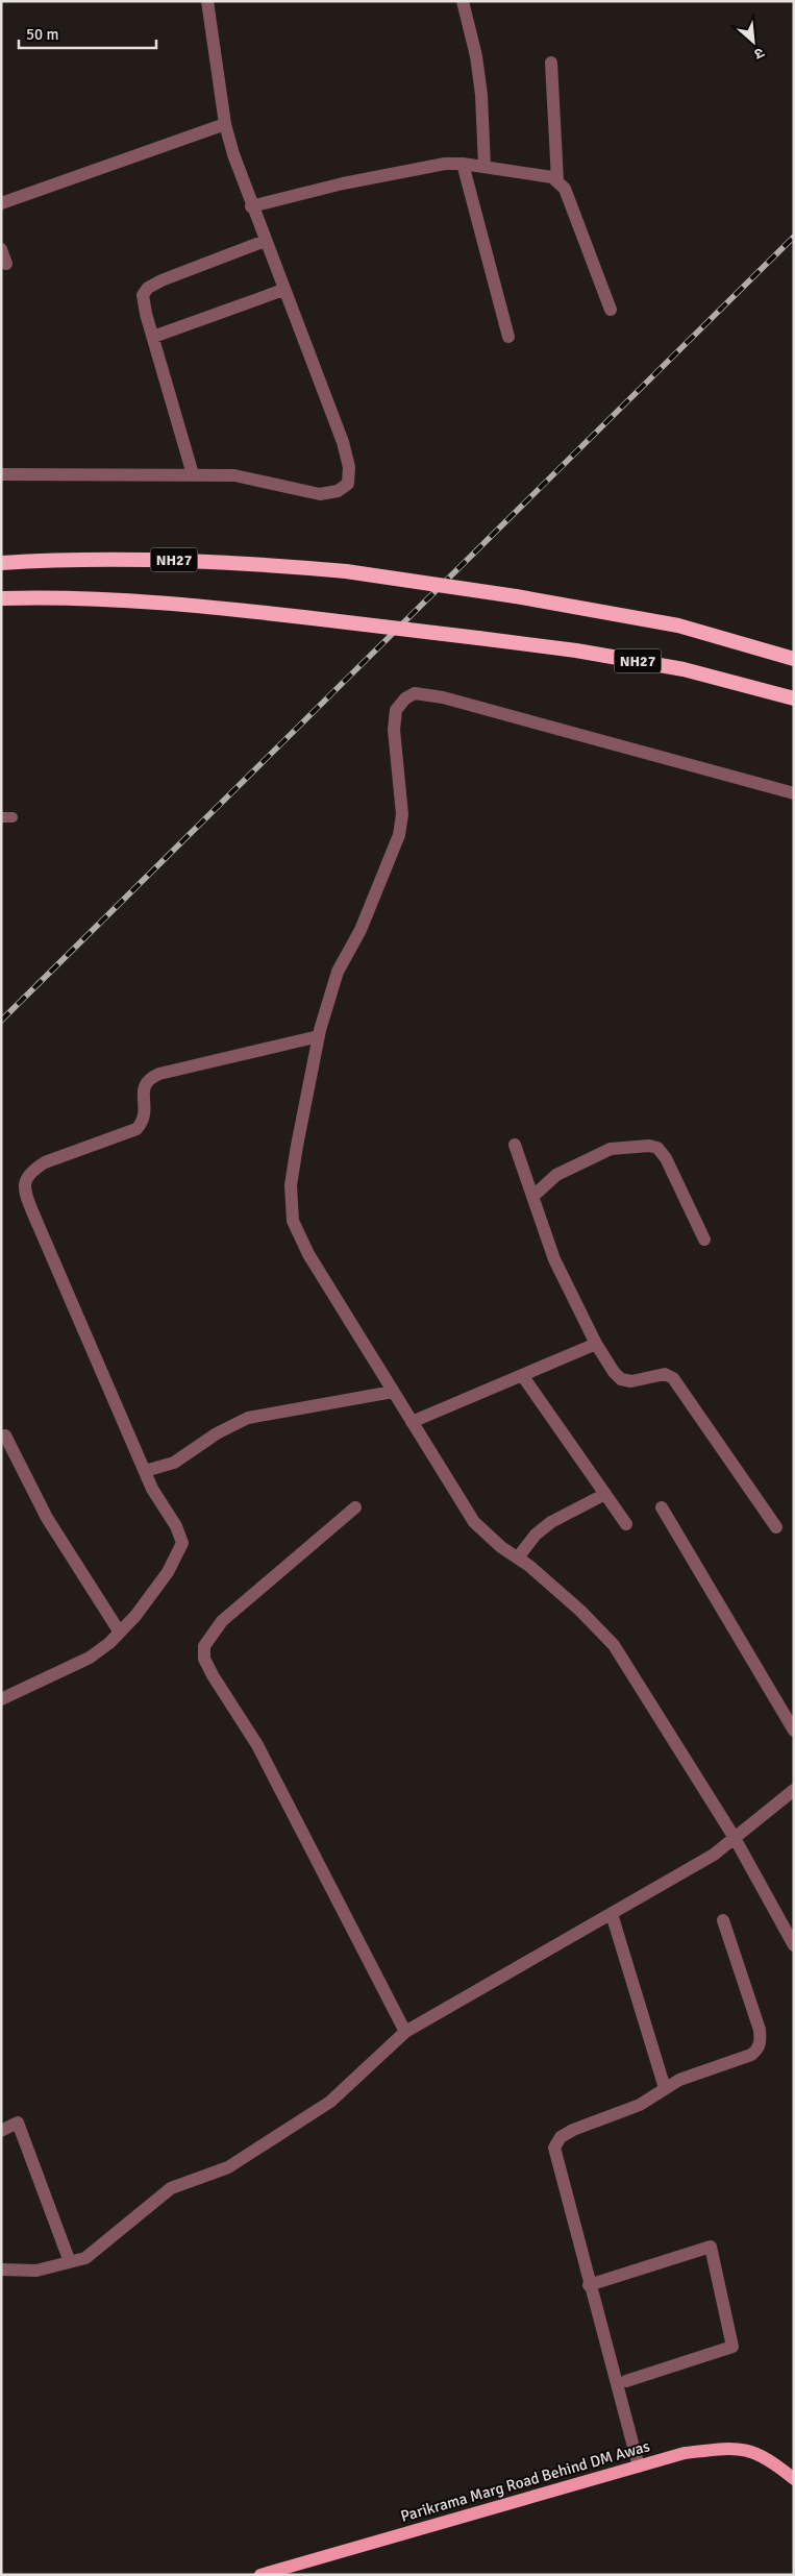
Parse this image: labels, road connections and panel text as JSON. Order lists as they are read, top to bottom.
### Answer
{
  "streets": {
    "highway": ["NH27"],
    "main road": ["Parikrama Marg Road Behind DM Awas"]
  },
  "scale_bar": "50 m",
  "north": "bottom right"
}
